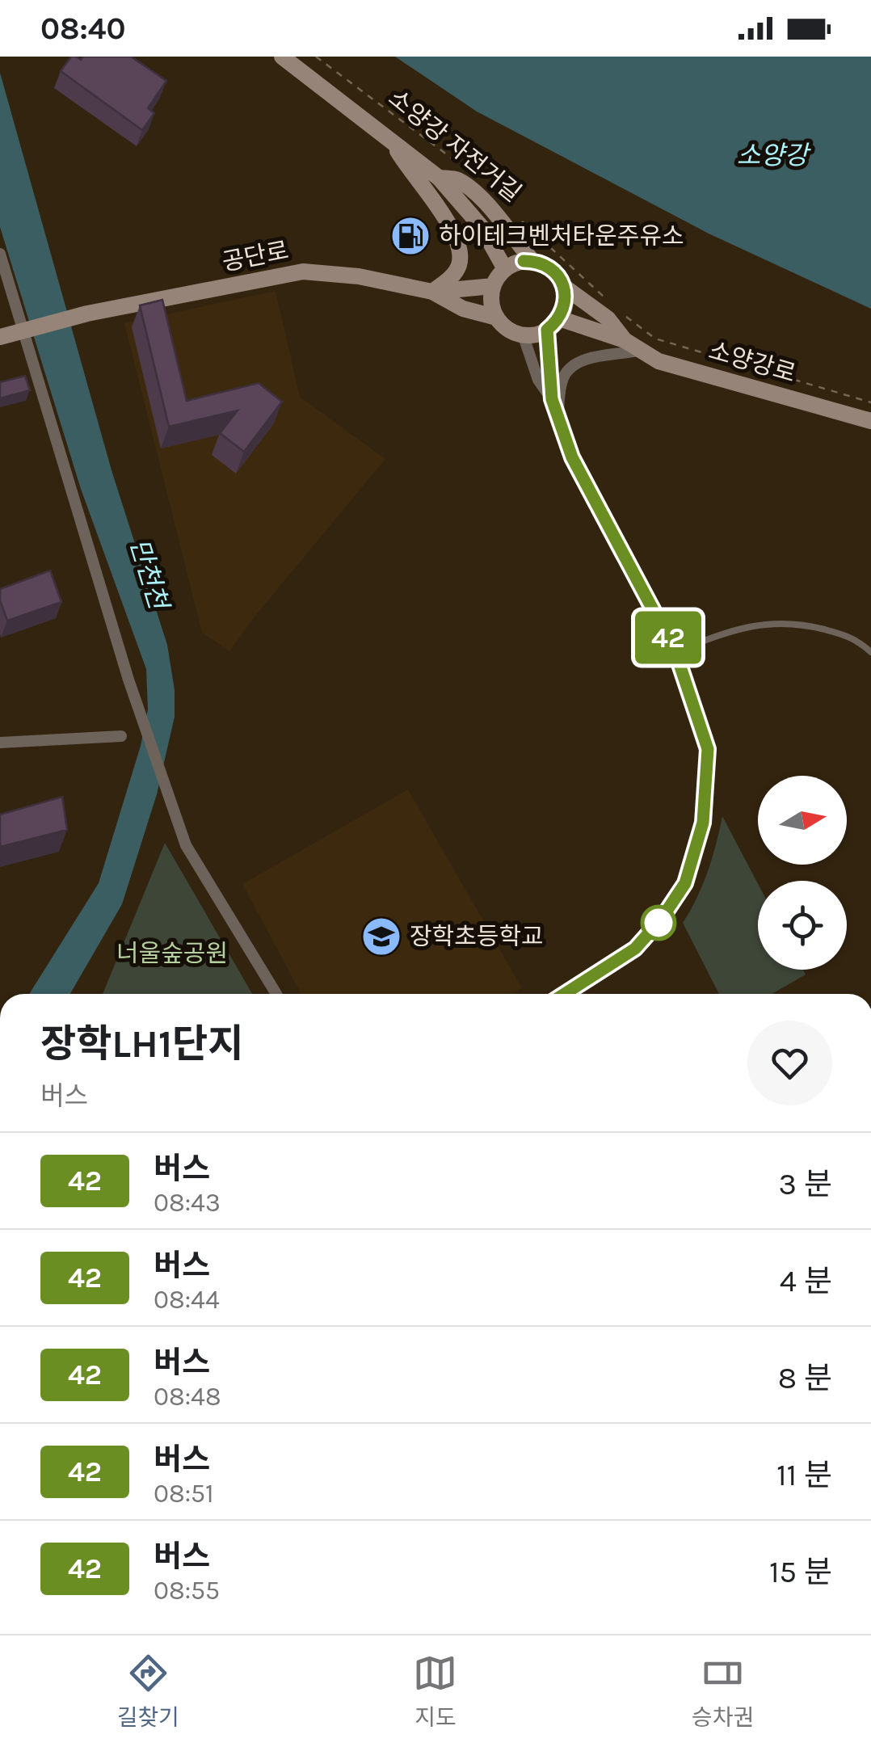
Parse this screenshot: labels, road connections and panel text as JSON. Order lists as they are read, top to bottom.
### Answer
{
  "streets": {
    "street": ["공단로", "소양강로"],
    "path": ["소양강 자전거길"]
  },
  "crossings": [
    ["공단로", "소양강로"]
  ],
  "water": ["소양강", "만천천"],
  "parks": ["너울숲공원"],
  "places": {
    "fuel station": ["하이테크벤처타운주유소"],
    "school or university": ["장학초등학교"]
  },
  "lines": ["bus line 42"],
  "north": "right",
  "page": {
    "status": "08:40",
    "on_map": "42",
    "heading": ["장학LH1단지", "버스"],
    "list": [
      {
        "mark": "42",
        "name": "버스",
        "note": "08:43",
        "value": "3 분"
      },
      {
        "mark": "42",
        "name": "버스",
        "note": "08:44",
        "value": "4 분"
      },
      {
        "mark": "42",
        "name": "버스",
        "note": "08:48",
        "value": "8 분"
      },
      {
        "mark": "42",
        "name": "버스",
        "note": "08:51",
        "value": "11 분"
      },
      {
        "mark": "42",
        "name": "버스",
        "note": "08:55",
        "value": "15 분"
      }
    ],
    "tabs": ["길찾기", "지도", "승차권"]
  }
}
